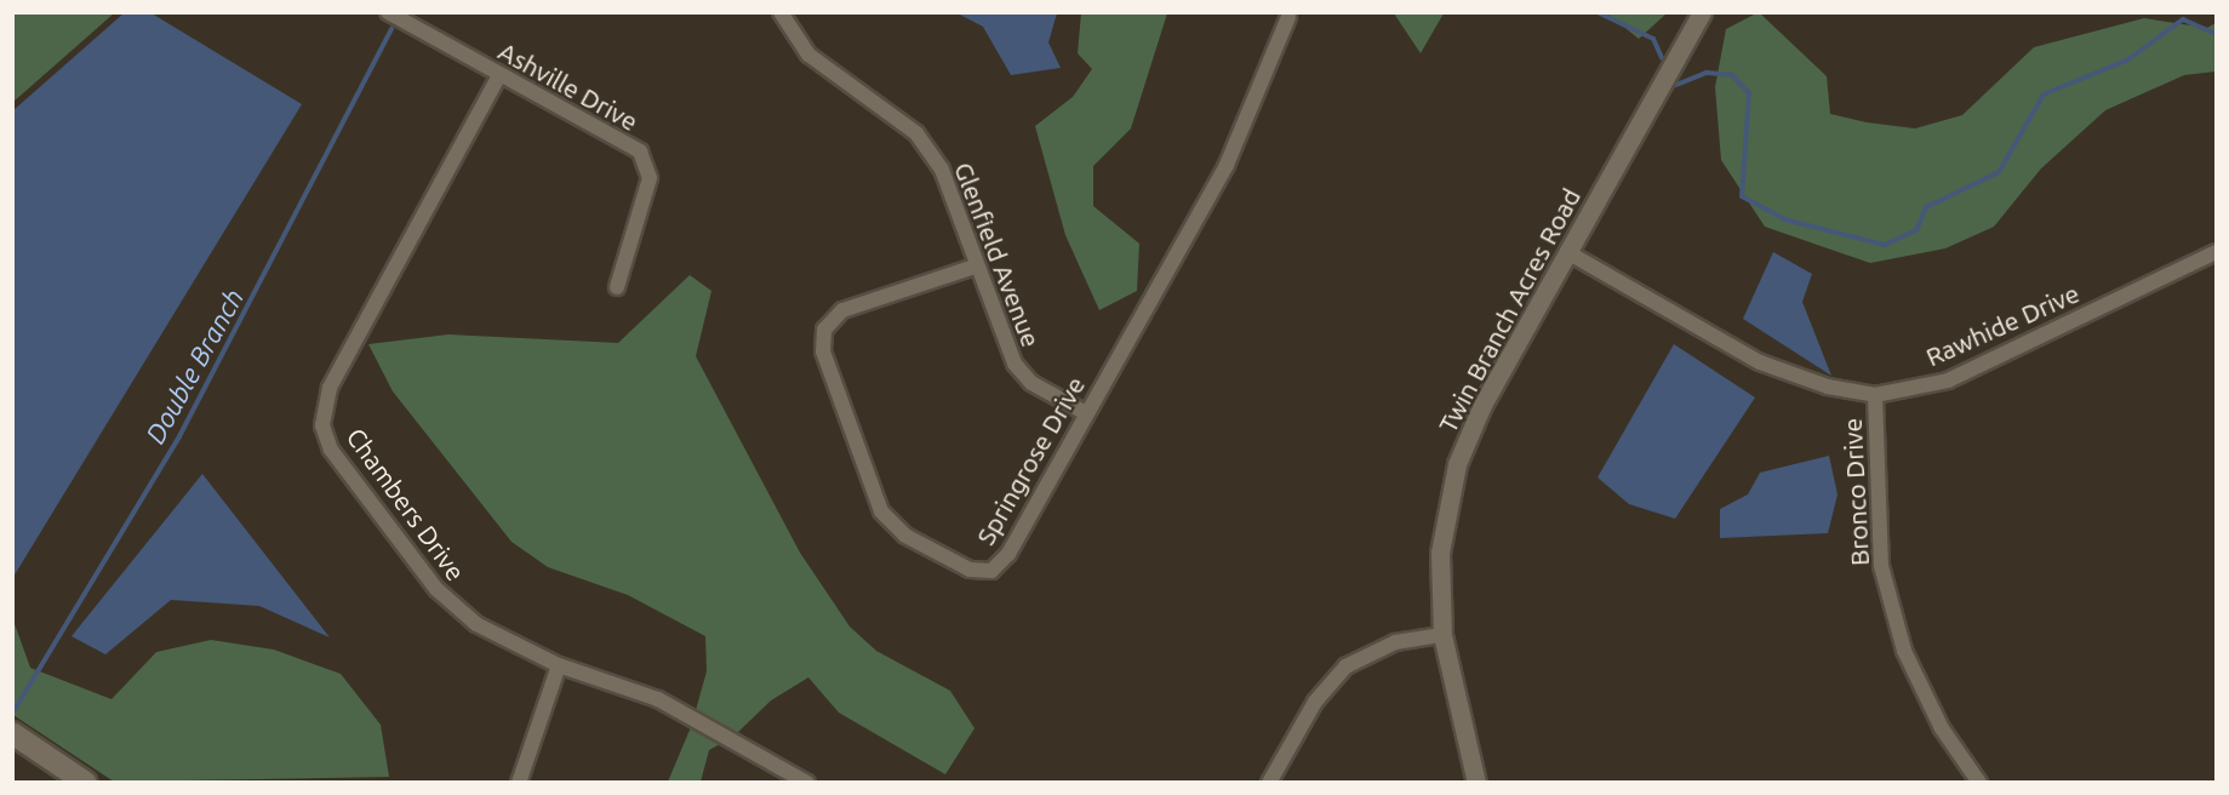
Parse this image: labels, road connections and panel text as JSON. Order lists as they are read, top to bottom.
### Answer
{
  "streets": {
    "street": [
      "Ashville Drive",
      "Glenfield Avenue",
      "Twin Branch Acres Road",
      "Rawhide Drive",
      "Springrose Drive",
      "Bronco Drive",
      "Chambers Drive"
    ]
  },
  "crossings": [
    ["Ashville Drive", "Chambers Drive"],
    ["Glenfield Avenue", "Springrose Drive"],
    ["Twin Branch Acres Road", "Rawhide Drive"],
    ["Rawhide Drive", "Bronco Drive"]
  ],
  "water": ["Double Branch"]
}
